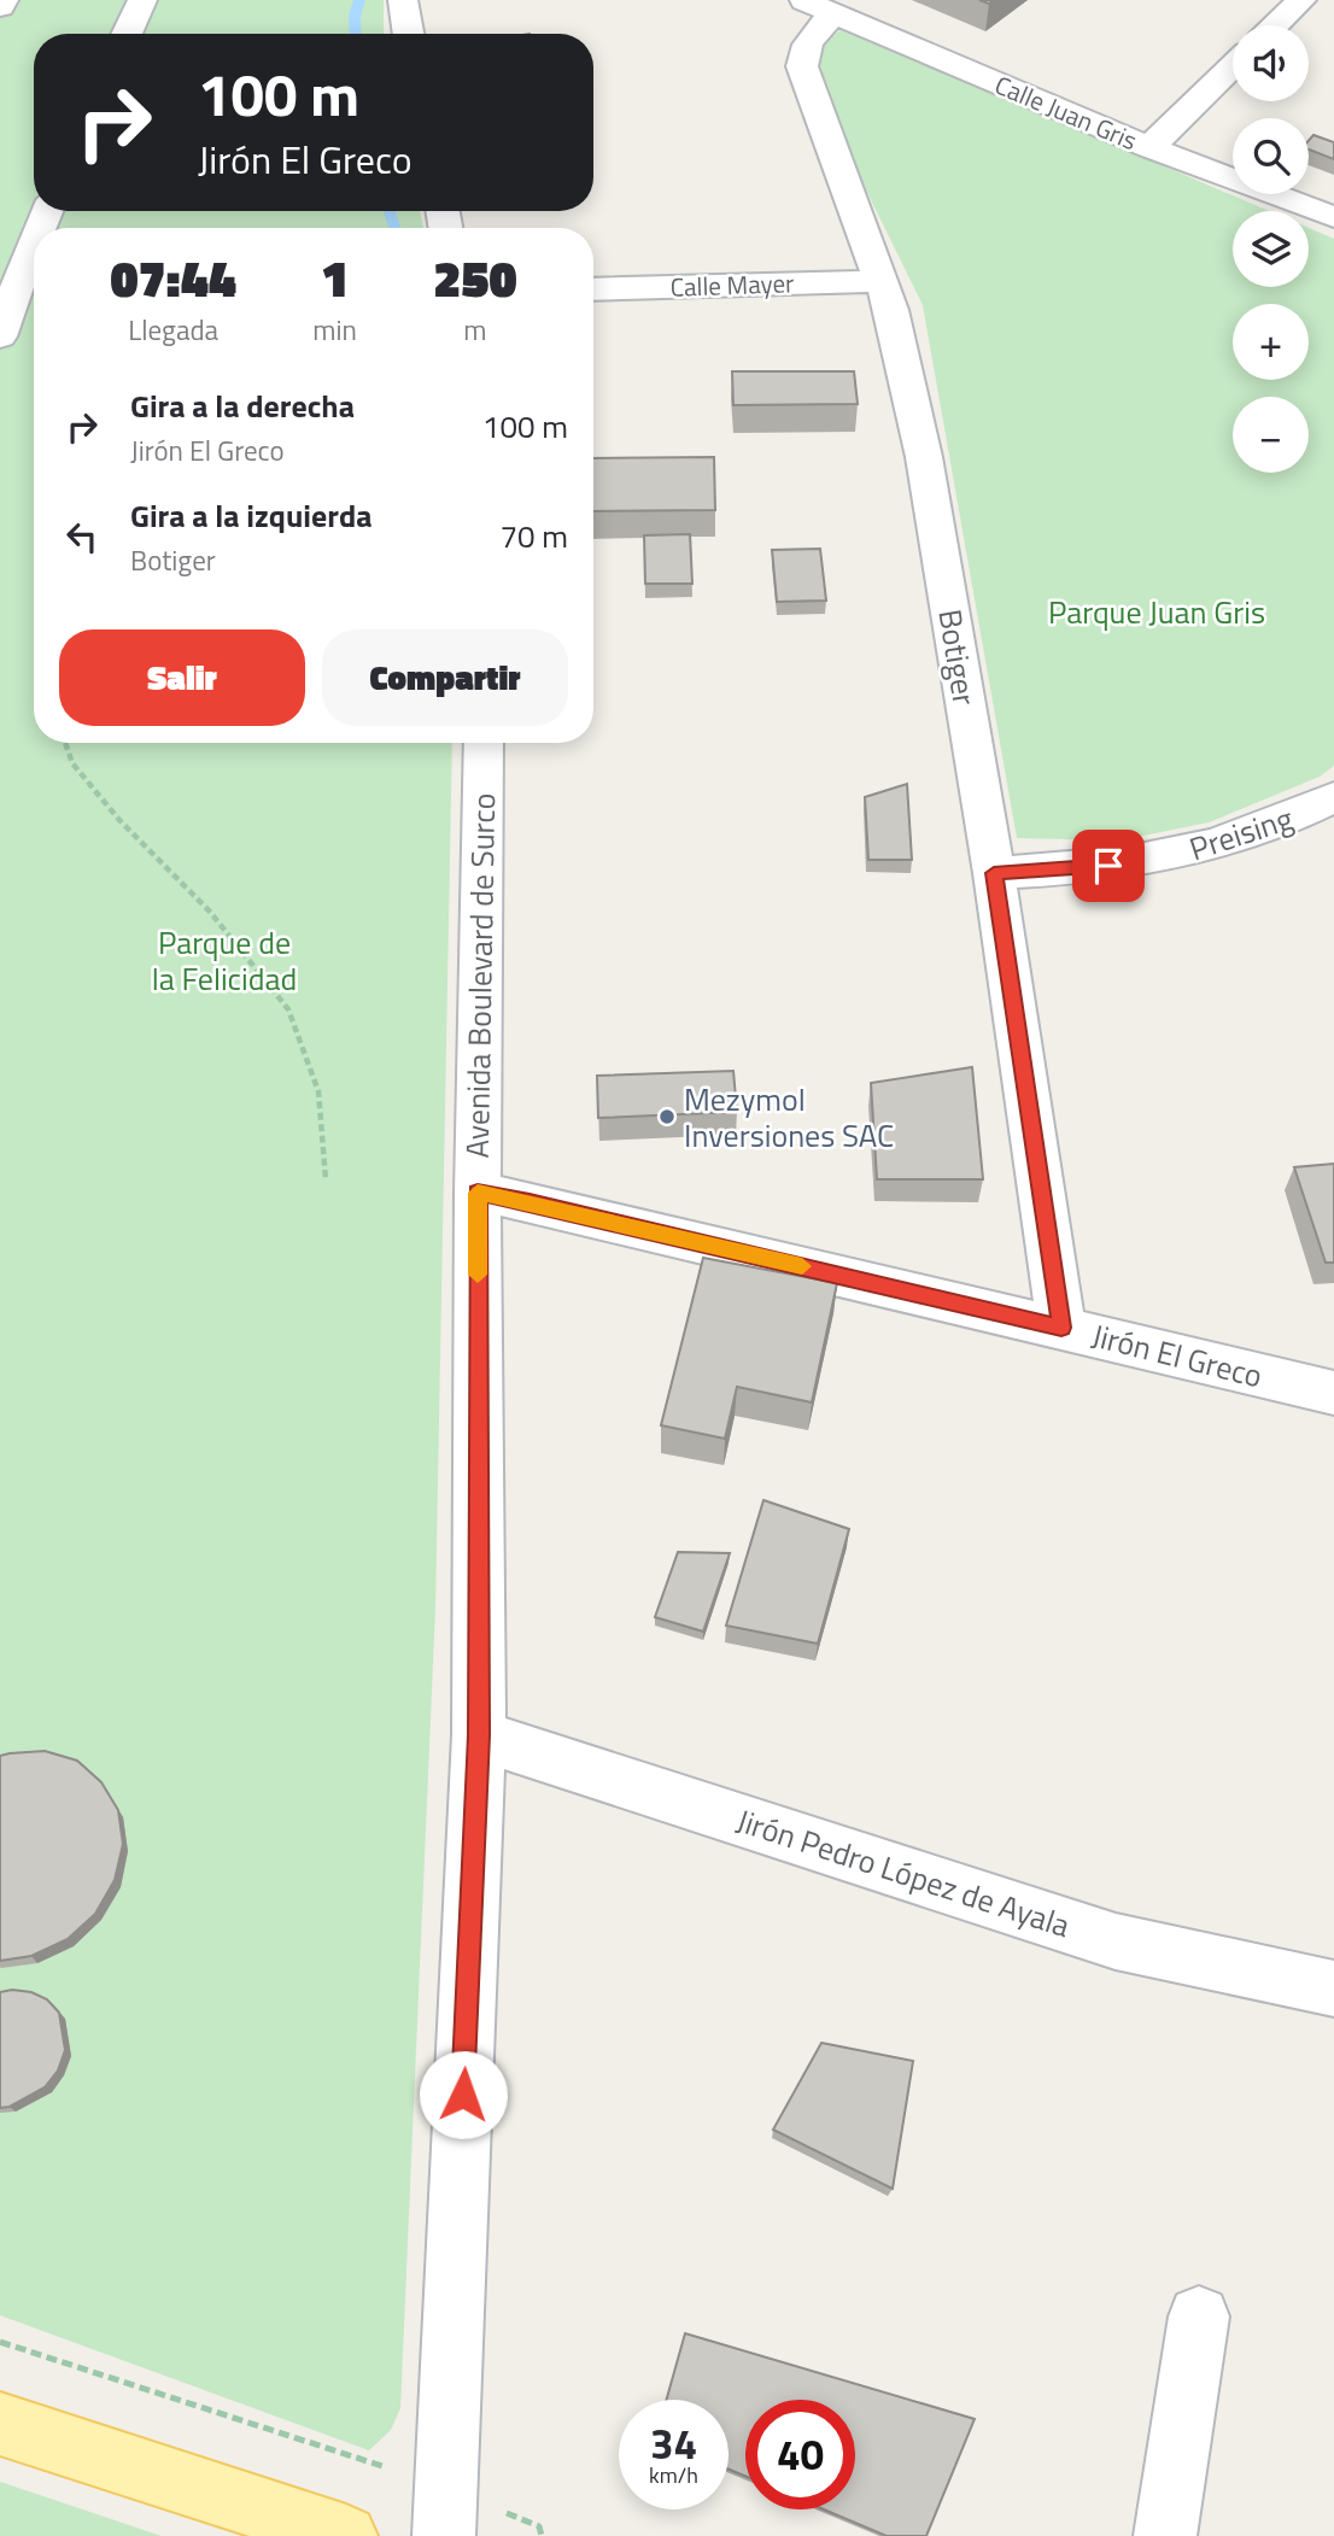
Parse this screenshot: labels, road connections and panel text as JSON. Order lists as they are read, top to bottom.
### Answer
{
  "streets": {
    "street": [
      "Calle Juan Gris",
      "Calle Mayer",
      "Botiger",
      "Preising",
      "Avenida Boulevard de Surco",
      "Jirón El Greco",
      "Jirón Pedro López de Ayala"
    ]
  },
  "crossings": [
    ["Calle Juan Gris", "Botiger"],
    ["Calle Mayer", "Botiger"],
    ["Botiger", "Preising"],
    ["Botiger", "Jirón El Greco"],
    ["Avenida Boulevard de Surco", "Jirón El Greco"],
    ["Avenida Boulevard de Surco", "Jirón Pedro López de Ayala"]
  ],
  "parks": ["Parque Juan Gris", "Parque de la Felicidad"],
  "places": ["Mezymol Inversiones SAC"],
  "page": {
    "map_buttons": ["+", "−"],
    "turn": ["100 m", "Jirón El Greco"],
    "eta": [
      "07:44",
      "Llegada",
      "1",
      "min",
      "250",
      "m"
    ],
    "list": [
      {
        "name": "Gira a la derecha",
        "note": "Jirón El Greco",
        "value": "100 m"
      },
      {
        "name": "Gira a la izquierda",
        "note": "Botiger",
        "value": "70 m"
      }
    ],
    "buttons": ["Salir", "Compartir"],
    "speed": "34 km/h",
    "limit": "40"
  }
}
